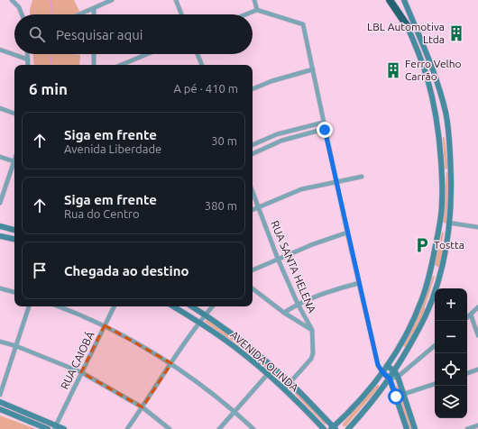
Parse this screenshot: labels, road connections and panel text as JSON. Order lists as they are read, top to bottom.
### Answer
{
  "streets": {
    "main road": ["AVENIDA OLINDA"],
    "street": ["RUA SANTA HELENA", "RUA CAIOBÁ"]
  },
  "crossings": [
    ["RUA SANTA HELENA", "AVENIDA OLINDA"]
  ],
  "places": {
    "building": ["LBL Automotiva Ltda", "Ferro Velho Carrão"],
    "parking": ["Tostta"]
  },
  "page": {
    "search": "Pesquisar aqui",
    "heading": ["6 min", "A pé · 410 m"],
    "list": [
      ["Siga em frente", "Avenida Liberdade", "30 m"],
      ["Siga em frente", "Rua do Centro", "380 m"],
      "Chegada ao destino"
    ],
    "map_buttons": ["+", "−"]
  }
}
